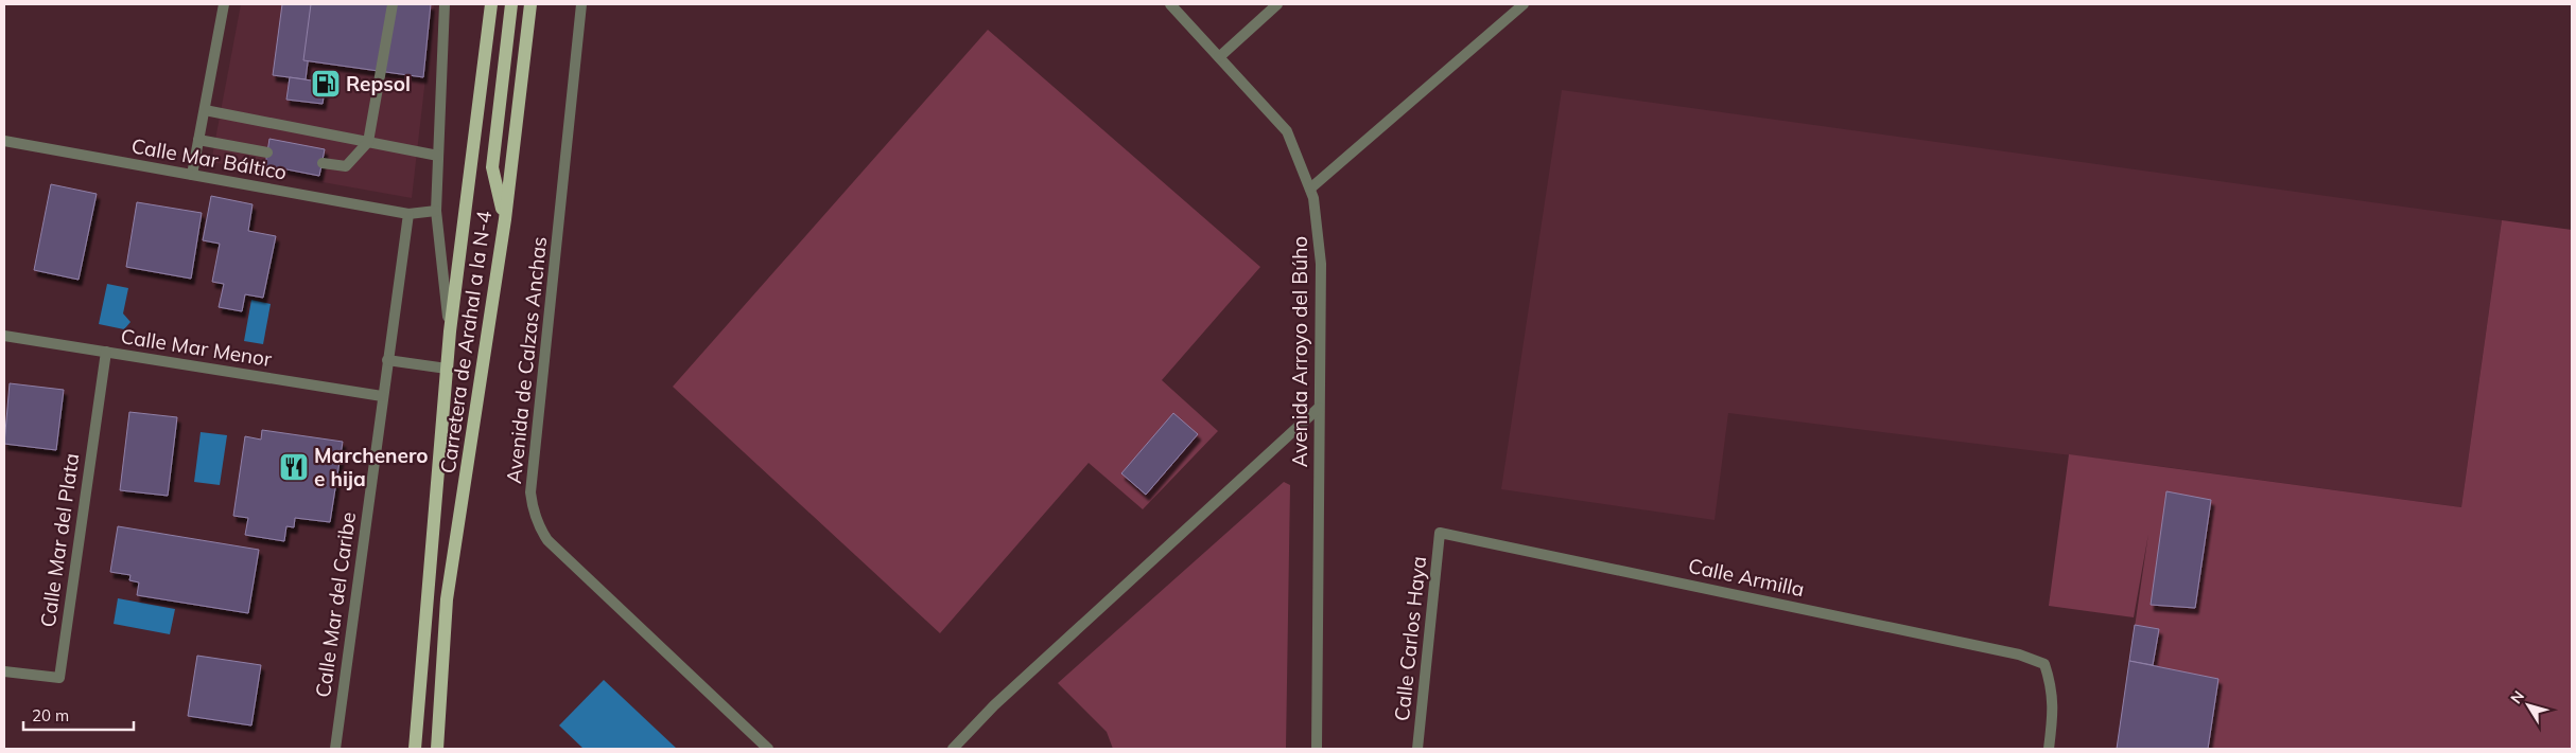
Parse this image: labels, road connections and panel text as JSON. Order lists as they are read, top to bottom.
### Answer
{
  "streets": {
    "main road": ["Carretera de Arahal a la N-4"],
    "street": [
      "Calle Mar Báltico",
      "Calle Mar Menor",
      "Avenida Arroyo del Búho",
      "Avenida de Calzas Anchas",
      "Calle Mar del Plata",
      "Calle Armilla",
      "Calle Mar del Caribe",
      "Calle Carlos Haya"
    ]
  },
  "crossings": [
    ["Calle Mar Báltico", "Calle Mar del Caribe"],
    ["Calle Mar Menor", "Calle Mar del Plata"],
    ["Calle Mar Menor", "Calle Mar del Caribe"],
    ["Calle Armilla", "Calle Carlos Haya"]
  ],
  "places": {
    "fuel station": ["Repsol"],
    "restaurant": ["Marchenero e hija"]
  },
  "scale_bar": "20 m",
  "north": "top left"
}
